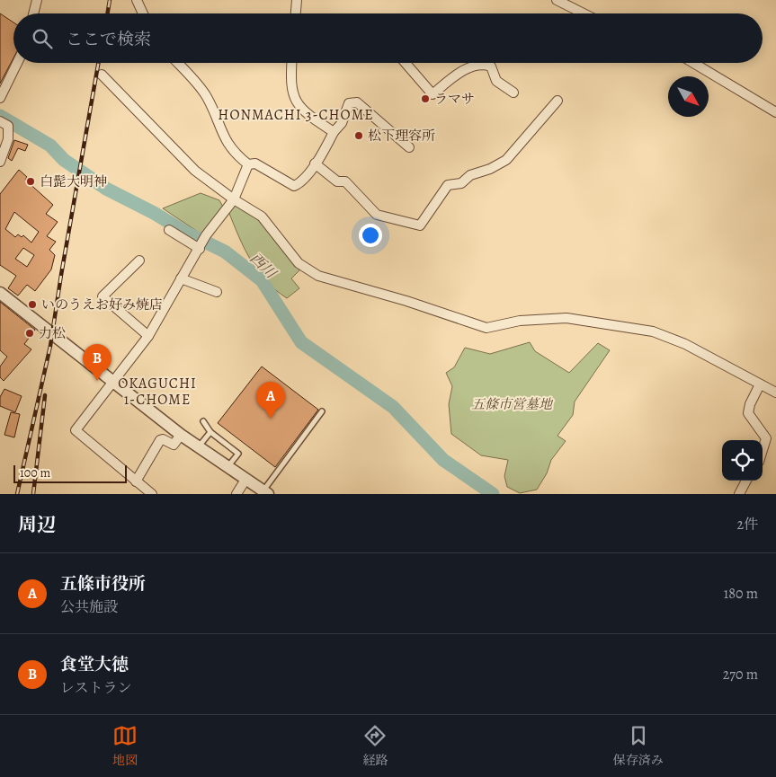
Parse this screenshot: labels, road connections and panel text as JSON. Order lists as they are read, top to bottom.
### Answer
{
  "districts": ["HONMACHI 3-CHOME", "OKAGUCHI 1-CHOME"],
  "water": ["西川"],
  "parks": ["五條市営墓地"],
  "places": [
    "ラマサ",
    "松下理容所",
    "白髭大明神",
    "いのうえお好み焼店",
    "力松"
  ],
  "scale_bar": "100 m",
  "north": "bottom right",
  "page": {
    "search": "ここで検索",
    "pins": ["B", "A"],
    "scale": "100 m",
    "heading": ["周辺", "2件"],
    "list": [
      {
        "mark": "A",
        "name": "五條市役所",
        "note": "公共施設",
        "value": "180 m"
      },
      {
        "mark": "B",
        "name": "食堂大徳",
        "note": "レストラン",
        "value": "270 m"
      }
    ],
    "nav": ["地図", "経路", "保存済み"]
  }
}
